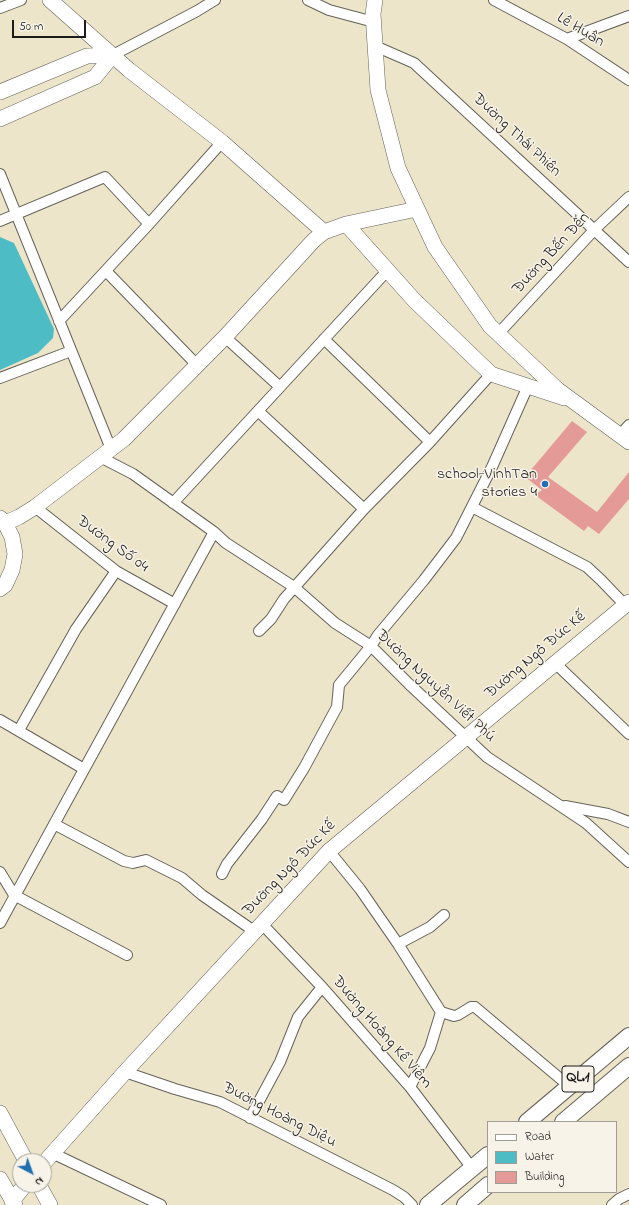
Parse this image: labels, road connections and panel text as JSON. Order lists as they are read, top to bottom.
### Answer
{
  "streets": {
    "main road": ["QL.1"],
    "street": [
      "Lê Huân",
      "Đường Thái Phiên",
      "Đường Bến Đến",
      "Đường Số 04",
      "Đường Ngô Đức Kế",
      "Đường Nguyễn Viết Phú",
      "Đường Hoàng Kế Viêm",
      "Đường Hoàng Diệu"
    ]
  },
  "crossings": [
    ["Đường Thái Phiên", "Đường Bến Đến"],
    ["Đường Ngô Đức Kế", "Đường Nguyễn Viết Phú"],
    ["Đường Ngô Đức Kế", "Đường Hoàng Kế Viêm"],
    ["Đường Ngô Đức Kế", "Đường Hoàng Diệu"]
  ],
  "places": ["school-VinhTan stories 4"],
  "legend": ["Road", "Water", "Building"],
  "scale_bar": "50 m",
  "north": "bottom right"
}
